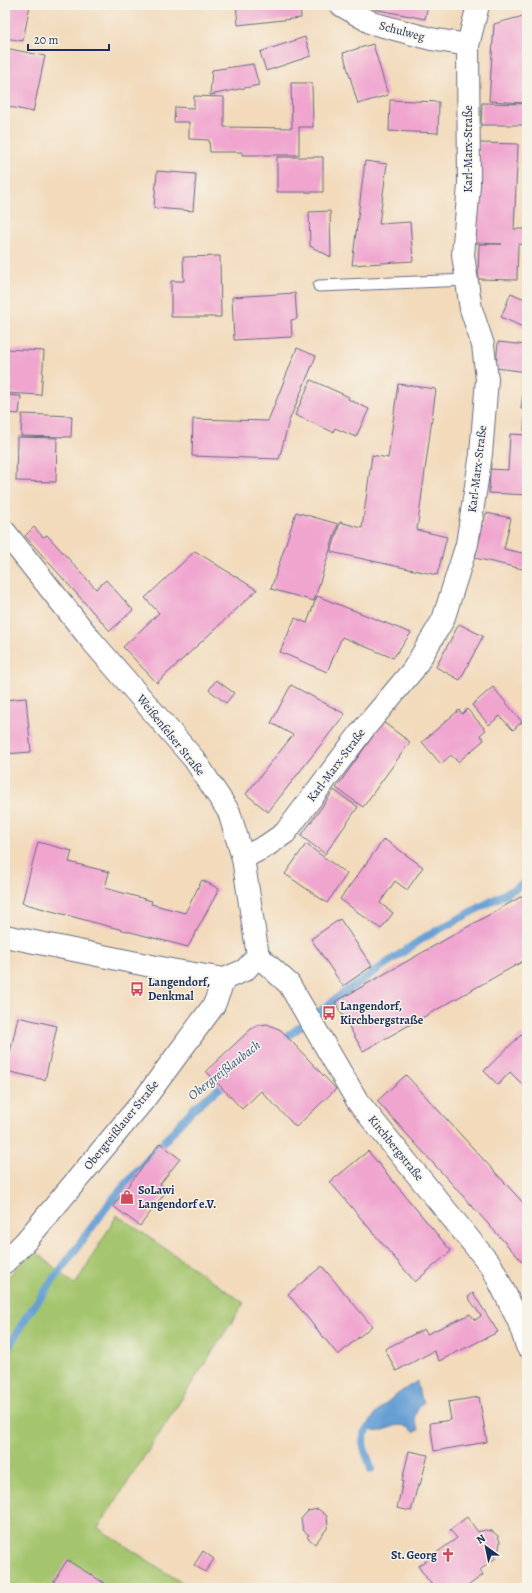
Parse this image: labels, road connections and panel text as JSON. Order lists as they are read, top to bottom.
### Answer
{
  "streets": {
    "street": [
      "Schulweg",
      "Karl-Marx-Straße",
      "Weißenfelser Straße",
      "Obergreißlauer Straße",
      "Kirchbergstraße"
    ]
  },
  "crossings": [
    ["Schulweg", "Karl-Marx-Straße"],
    ["Karl-Marx-Straße", "Weißenfelser Straße"],
    ["Weißenfelser Straße", "Kirchbergstraße"]
  ],
  "water": ["Obergreißlaubach"],
  "places": {
    "bus stop": ["Langendorf, Denkmal", "Langendorf, Kirchbergstraße"],
    "shop": ["SoLawi Langendorf e.V."],
    "church": ["St. Georg"]
  },
  "scale_bar": "20 m",
  "north": "top left"
}
